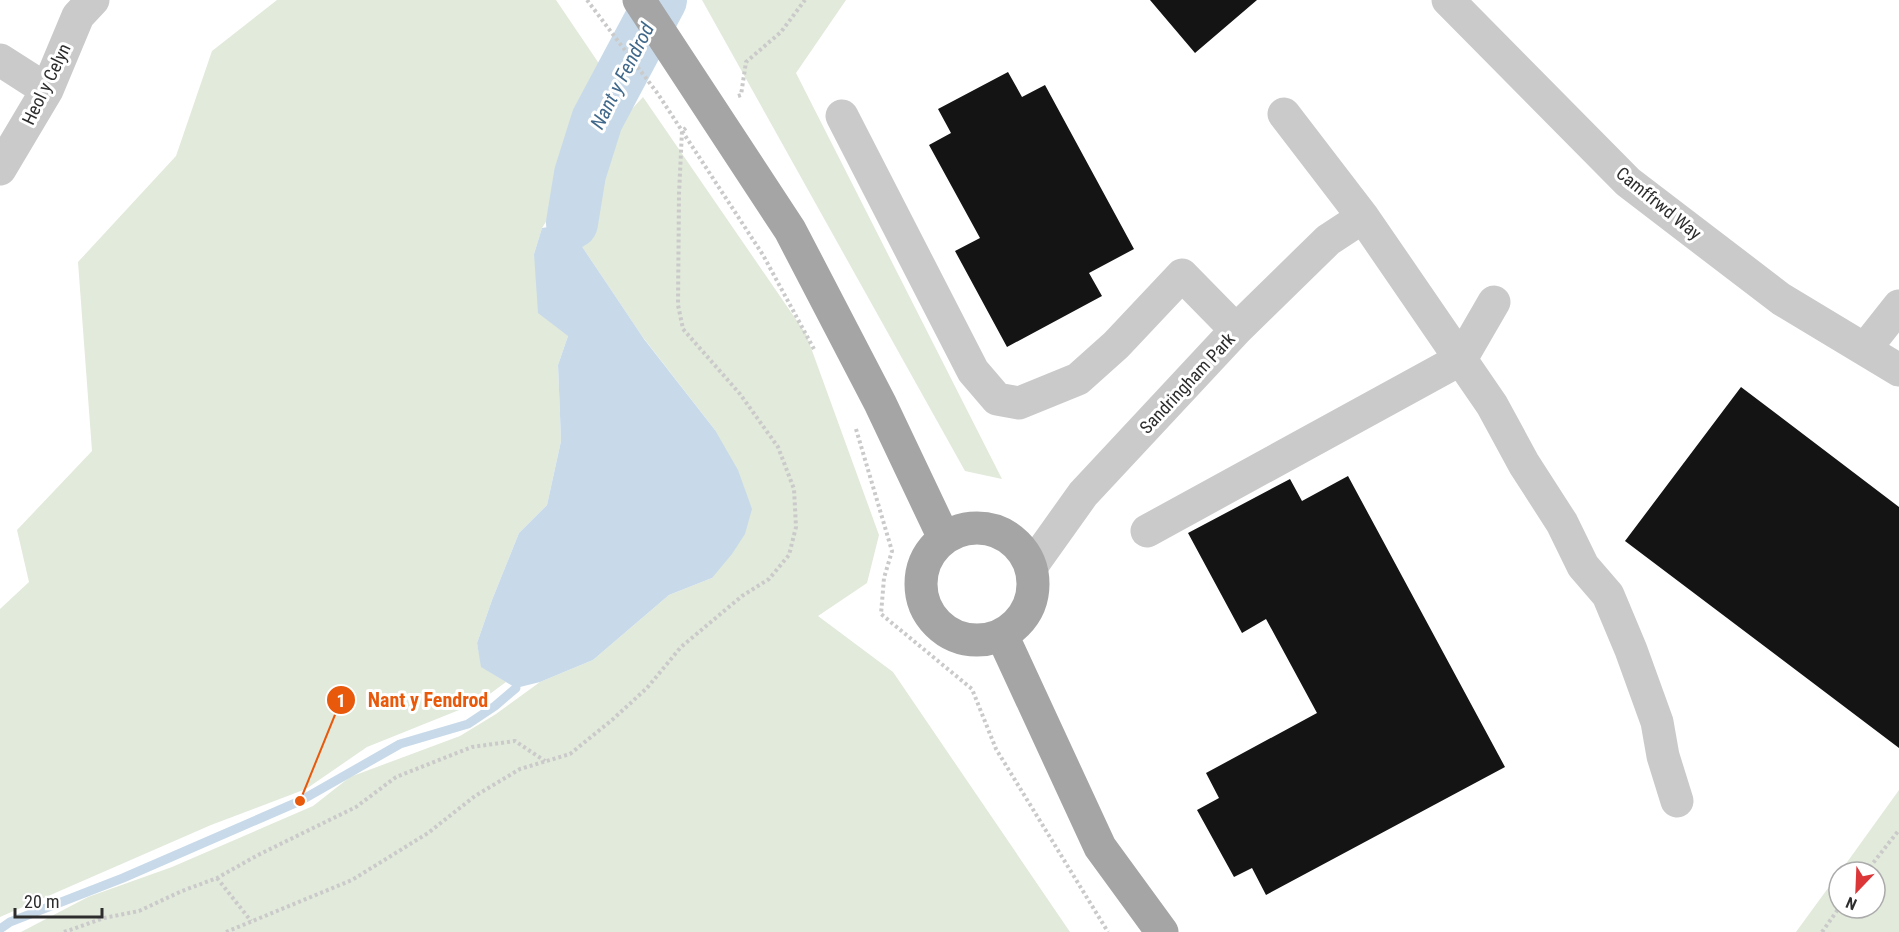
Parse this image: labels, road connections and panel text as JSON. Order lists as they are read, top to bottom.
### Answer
{
  "streets": {
    "street": ["Heol y Celyn", "Camffrwd Way", "Sandringham Park"]
  },
  "water": ["Nant y Fendrod"],
  "places": ["Nant y Fendrod"],
  "scale_bar": "20 m",
  "north": "bottom left"
}
